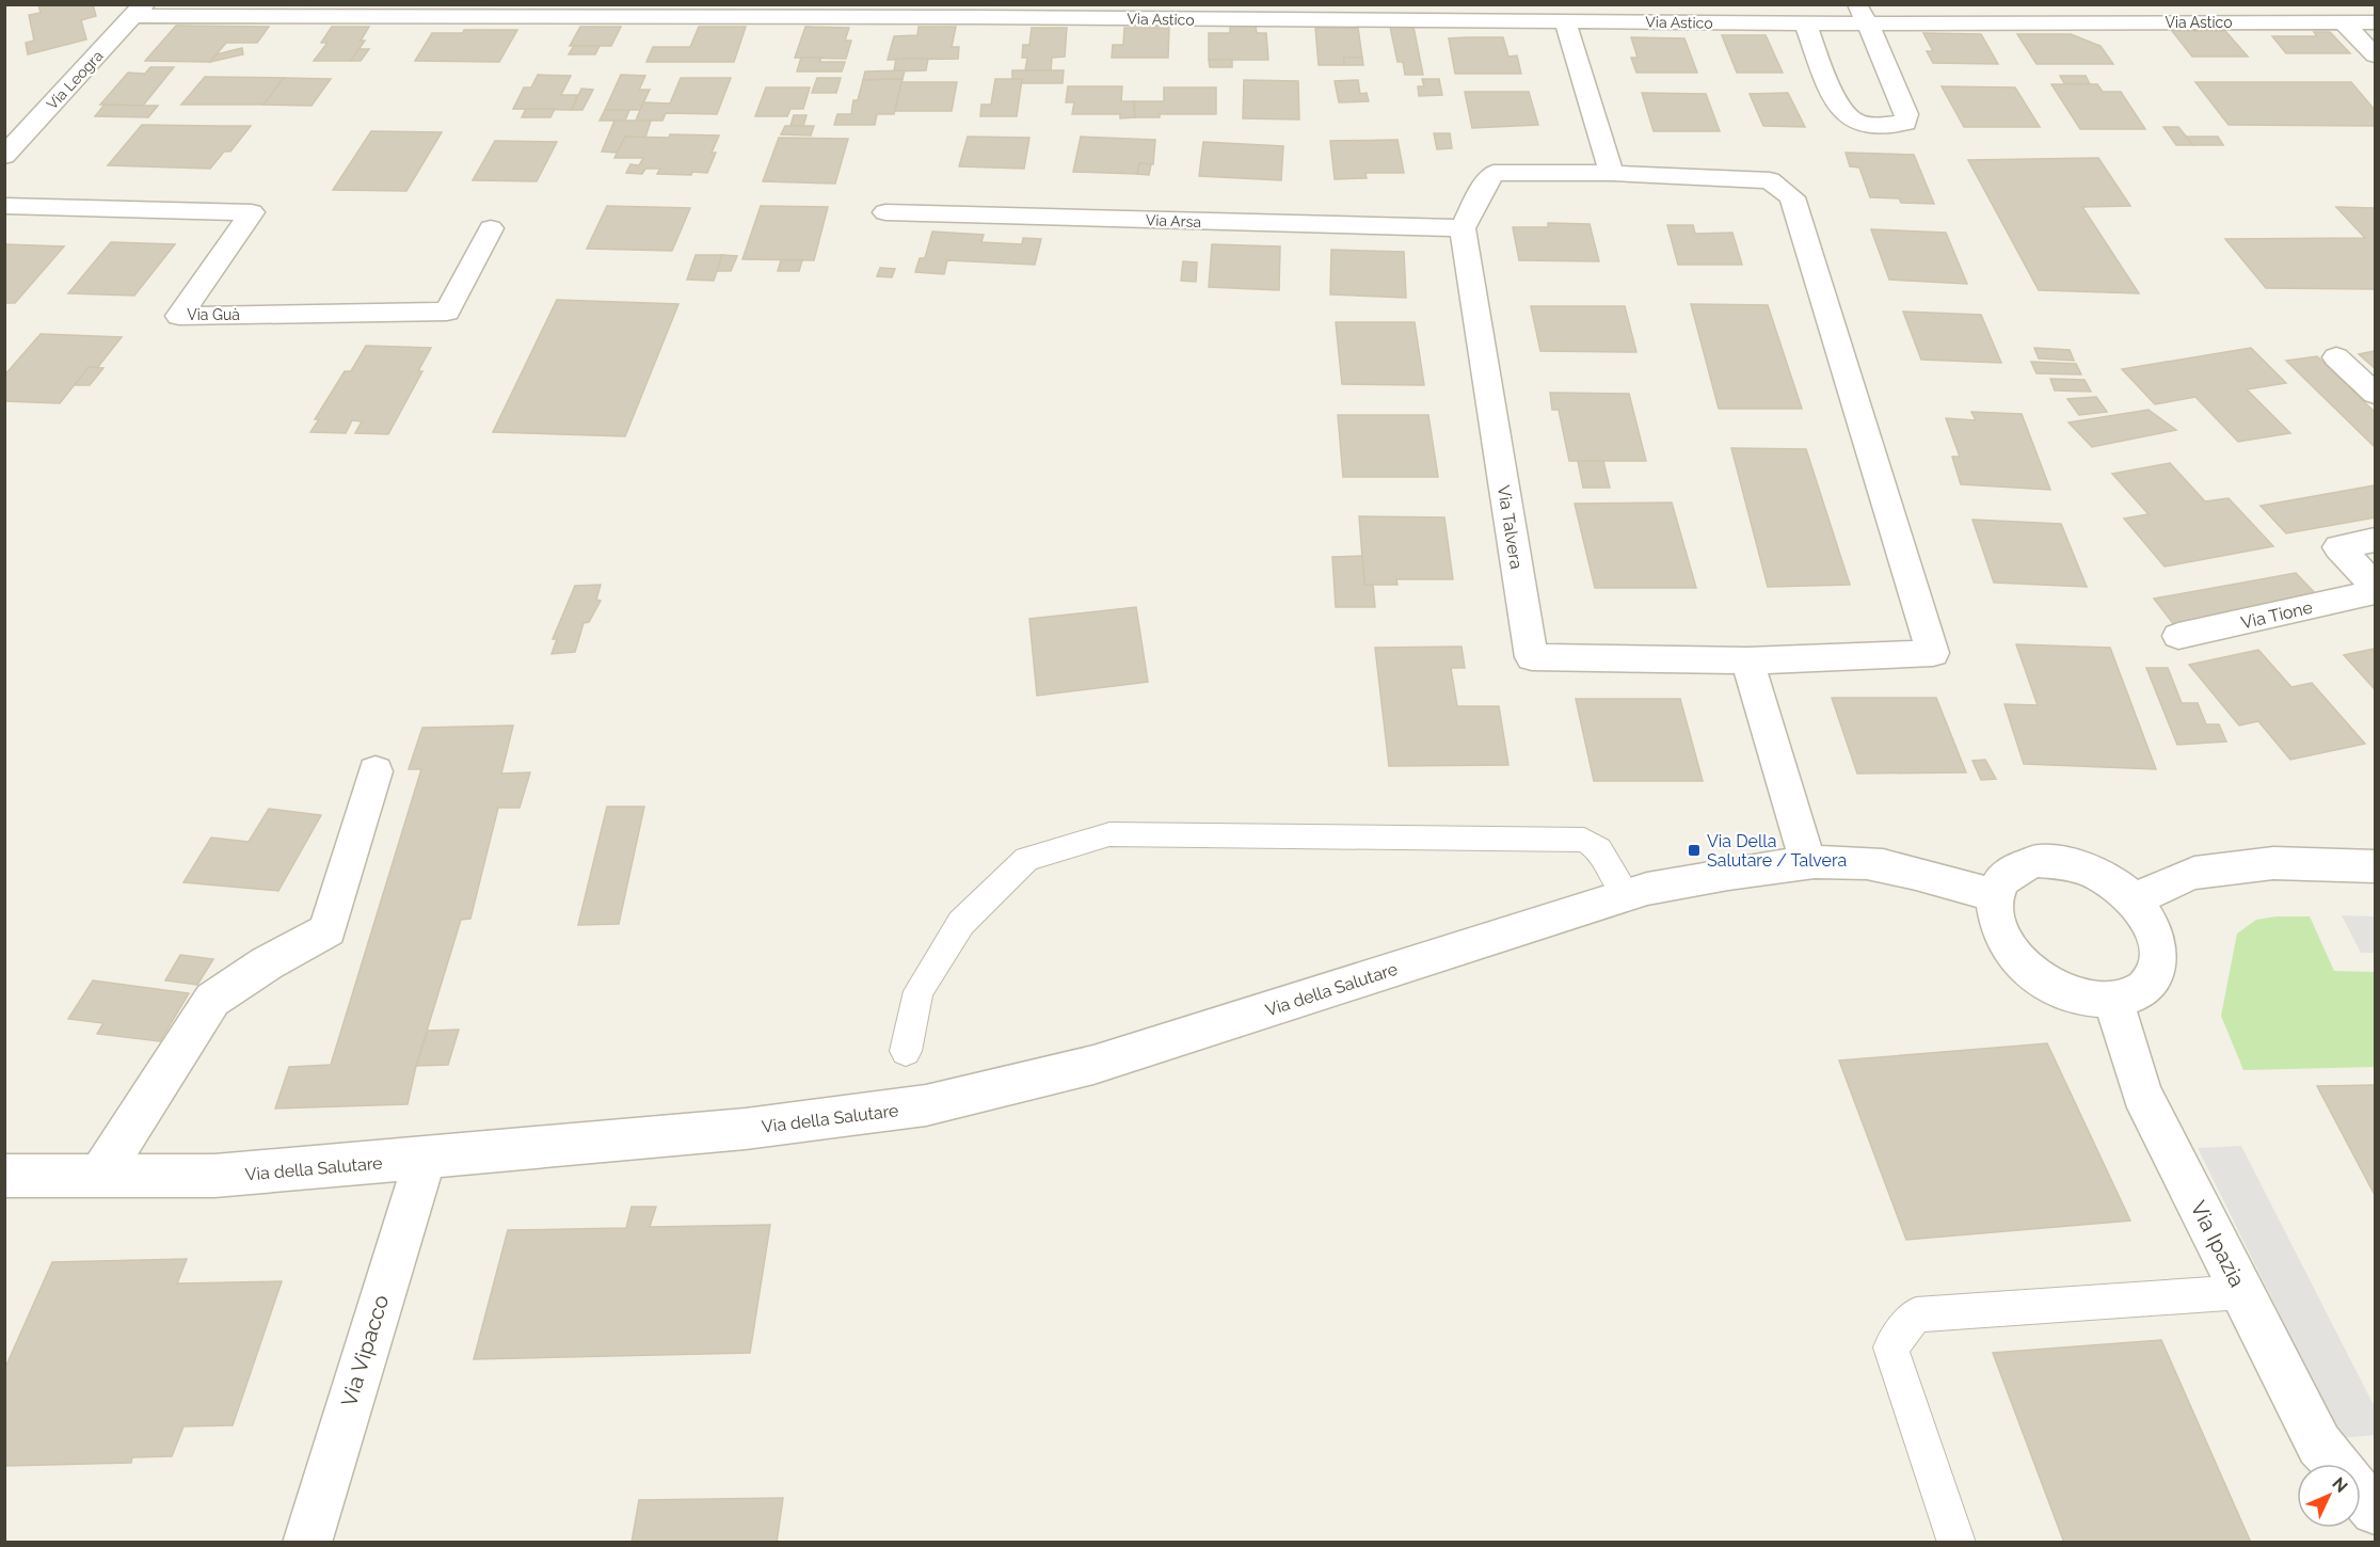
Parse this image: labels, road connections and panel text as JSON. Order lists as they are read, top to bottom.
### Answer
{
  "streets": {
    "street": [
      "Via Astico",
      "Via Leogra",
      "Via Arsa",
      "Via Guà",
      "Via Talvera",
      "Via Tione",
      "Via della Salutare",
      "Via Ipazia",
      "Via Vipacco"
    ]
  },
  "crossings": [
    ["Via Astico", "Via Leogra"],
    ["Via Arsa", "Via Talvera"],
    ["Via della Salutare", "Via Ipazia"],
    ["Via della Salutare", "Via Vipacco"]
  ],
  "places": {
    "transit": ["Via Della Salutare / Talvera"]
  },
  "north": "top right"
}
